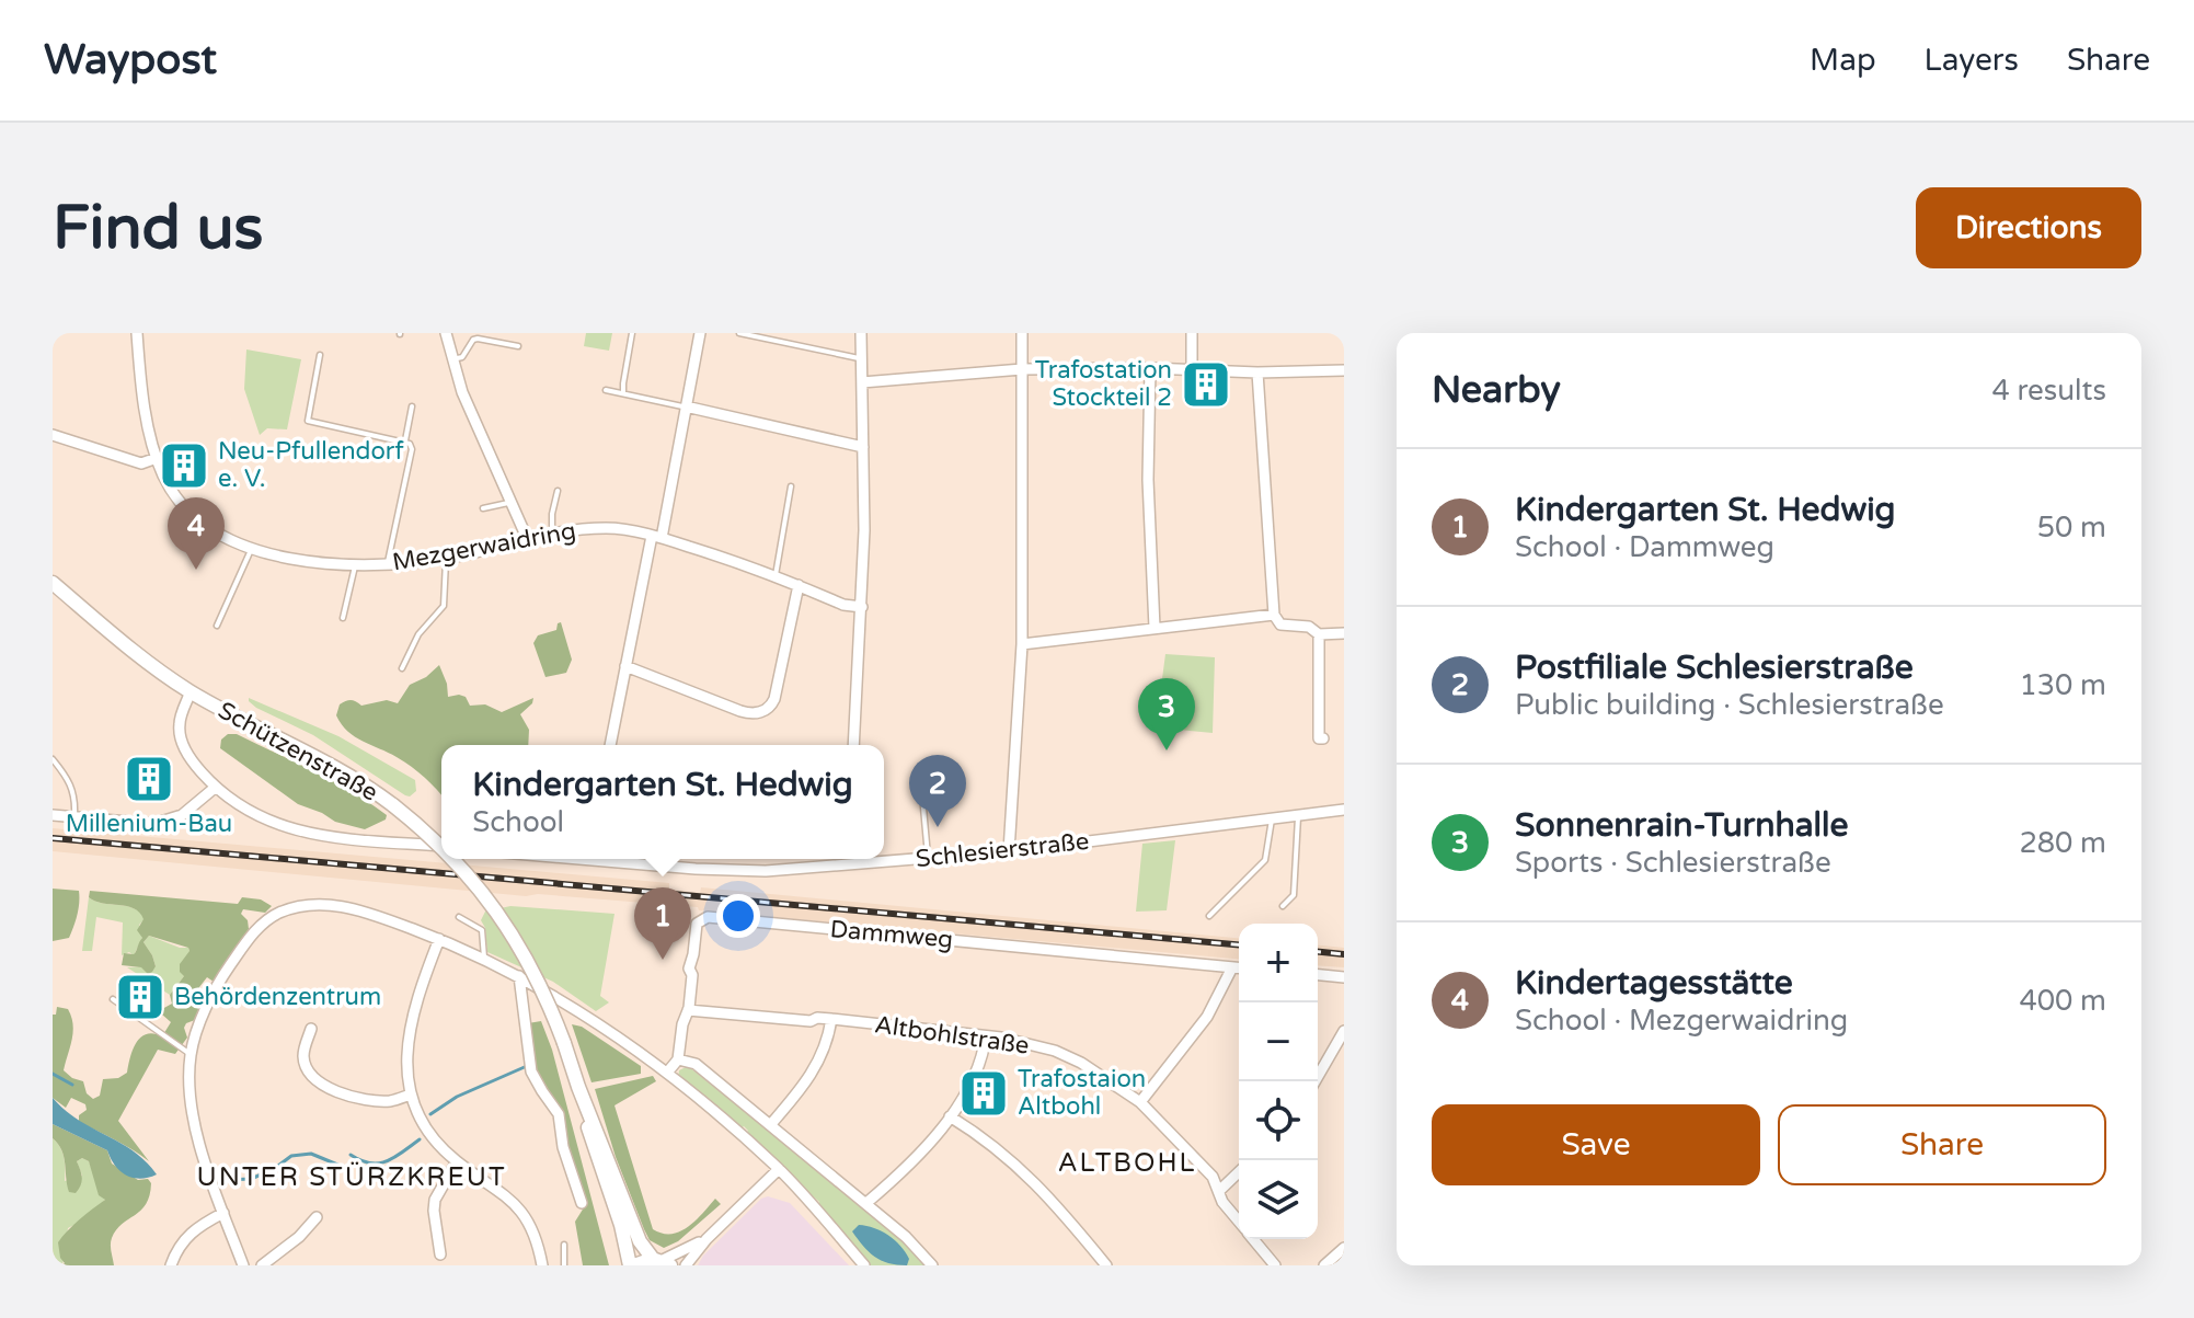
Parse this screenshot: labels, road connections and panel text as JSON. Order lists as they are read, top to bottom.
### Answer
{
  "streets": {
    "main road": ["Schützenstraße"],
    "street": [
      "Mezgerwaidring",
      "Schlesierstraße",
      "Dammweg",
      "Altbohlstraße"
    ]
  },
  "crossings": [
    ["Dammweg", "Altbohlstraße"]
  ],
  "districts": ["ALTBOHL", "UNTER STÜRZKREUT"],
  "places": {
    "building": [
      "Trafostation Stockteil 2",
      "Neu-Pfullendorf e. V.",
      "Millenium-Bau",
      "Behördenzentrum",
      "Trafostaion Altbohl"
    ]
  },
  "page": {
    "header": "Waypost",
    "nav": ["Map", "Layers", "Share"],
    "buttons": [
      "Directions",
      ["Save", "Share"]
    ],
    "title": "Find us",
    "heading": ["Nearby", "4 results"],
    "list": [
      {
        "mark": "1",
        "name": "Kindergarten St. Hedwig",
        "note": "School · Dammweg",
        "value": "50 m"
      },
      {
        "mark": "2",
        "name": "Postfiliale Schlesierstraße",
        "note": "Public building · Schlesierstraße",
        "value": "130 m"
      },
      {
        "mark": "3",
        "name": "Sonnenrain-Turnhalle",
        "note": "Sports · Schlesierstraße",
        "value": "280 m"
      },
      {
        "mark": "4",
        "name": "Kindertagesstätte",
        "note": "School · Mezgerwaidring",
        "value": "400 m"
      }
    ],
    "pins": [
      "4",
      "3",
      "2",
      "1"
    ],
    "popup": ["Kindergarten St. Hedwig", "School"],
    "map_buttons": ["+", "−"]
  }
}
